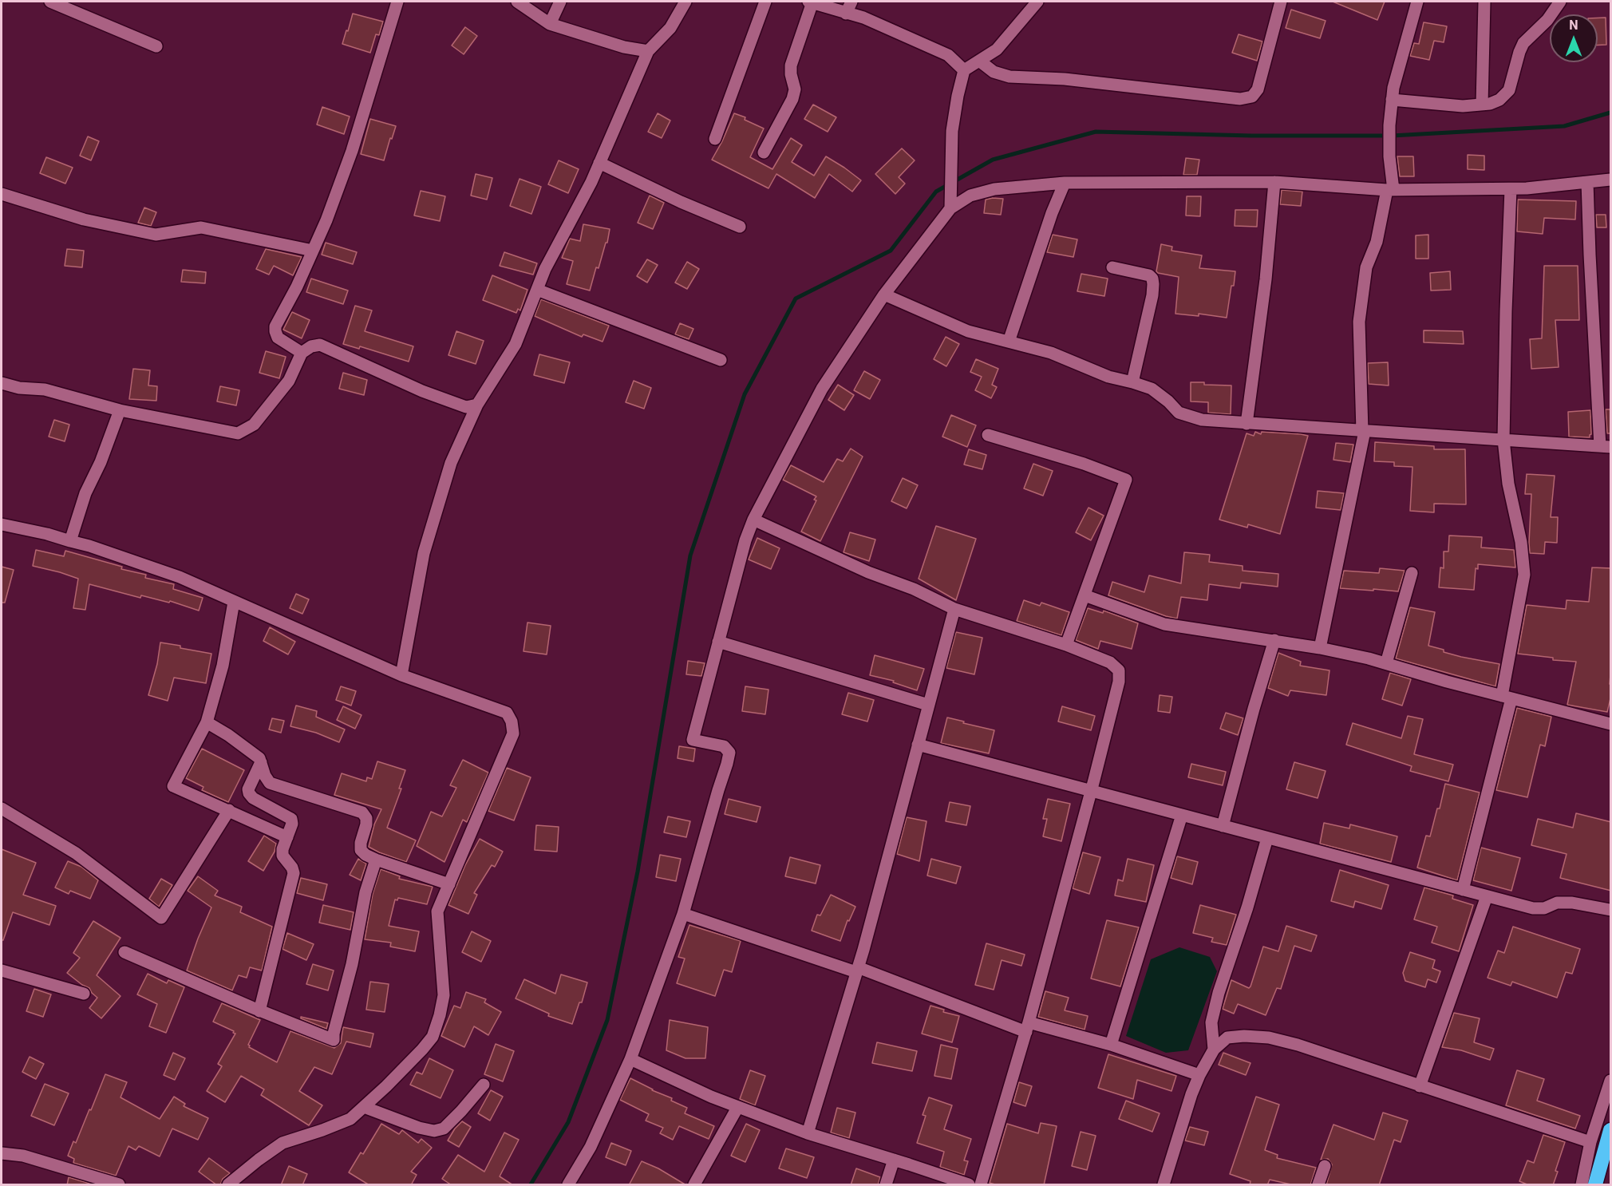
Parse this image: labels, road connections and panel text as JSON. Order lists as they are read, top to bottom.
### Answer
{
  "north": "top"
}
